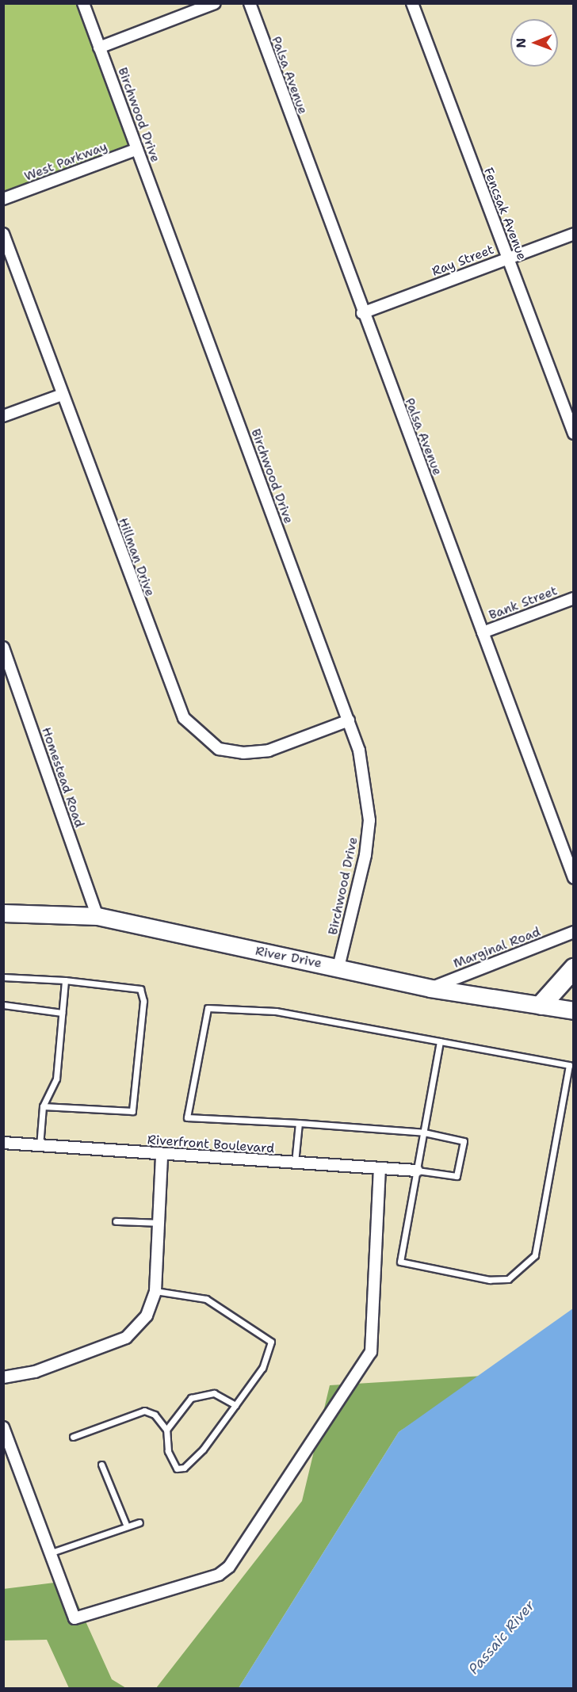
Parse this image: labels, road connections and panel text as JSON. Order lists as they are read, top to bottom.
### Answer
{
  "streets": {
    "main road": ["River Drive"],
    "street": [
      "Palsa Avenue",
      "Birchwood Drive",
      "West Parkway",
      "Fencsak Avenue",
      "Ray Street",
      "Hillman Drive",
      "Bank Street",
      "Homestead Road",
      "Marginal Road",
      "Riverfront Boulevard"
    ]
  },
  "crossings": [
    ["Palsa Avenue", "Ray Street"],
    ["Palsa Avenue", "Bank Street"],
    ["Birchwood Drive", "West Parkway"],
    ["Birchwood Drive", "Hillman Drive"],
    ["Birchwood Drive", "River Drive"],
    ["Fencsak Avenue", "Ray Street"],
    ["Homestead Road", "River Drive"],
    ["Marginal Road", "River Drive"]
  ],
  "water": ["Passaic River"],
  "north": "left"
}
